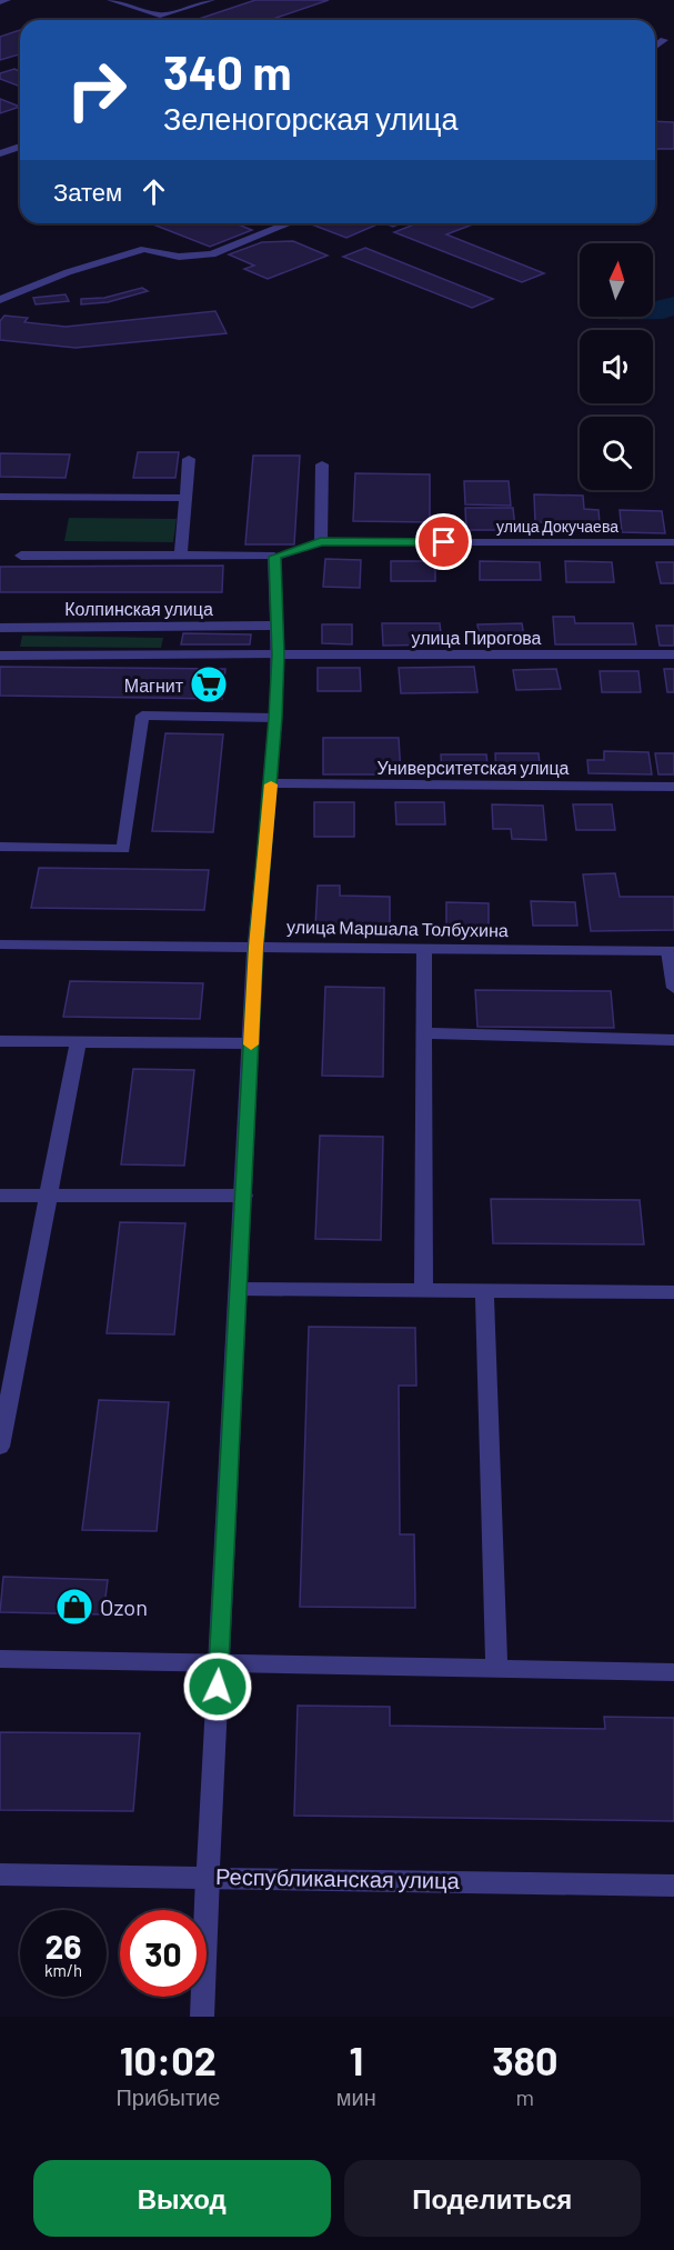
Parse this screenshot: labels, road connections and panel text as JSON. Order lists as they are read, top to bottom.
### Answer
{
  "streets": {
    "street": [
      "улица Докучаева",
      "Колпинская улица",
      "улица Пирогова",
      "Университетская улица",
      "улица Маршала Толбухина",
      "Республиканская улица"
    ]
  },
  "places": {
    "supermarket": ["Магнит"],
    "shop": ["Ozon"]
  },
  "north": "top",
  "page": {
    "turn": ["340 m", "Зеленогорская улица"],
    "then": "Затем",
    "speed": "26 km/h",
    "limit": "30",
    "eta": [
      "10:02",
      "Прибытие",
      "1",
      "мин",
      "380",
      "m"
    ],
    "buttons": ["Выход", "Поделиться"]
  }
}
